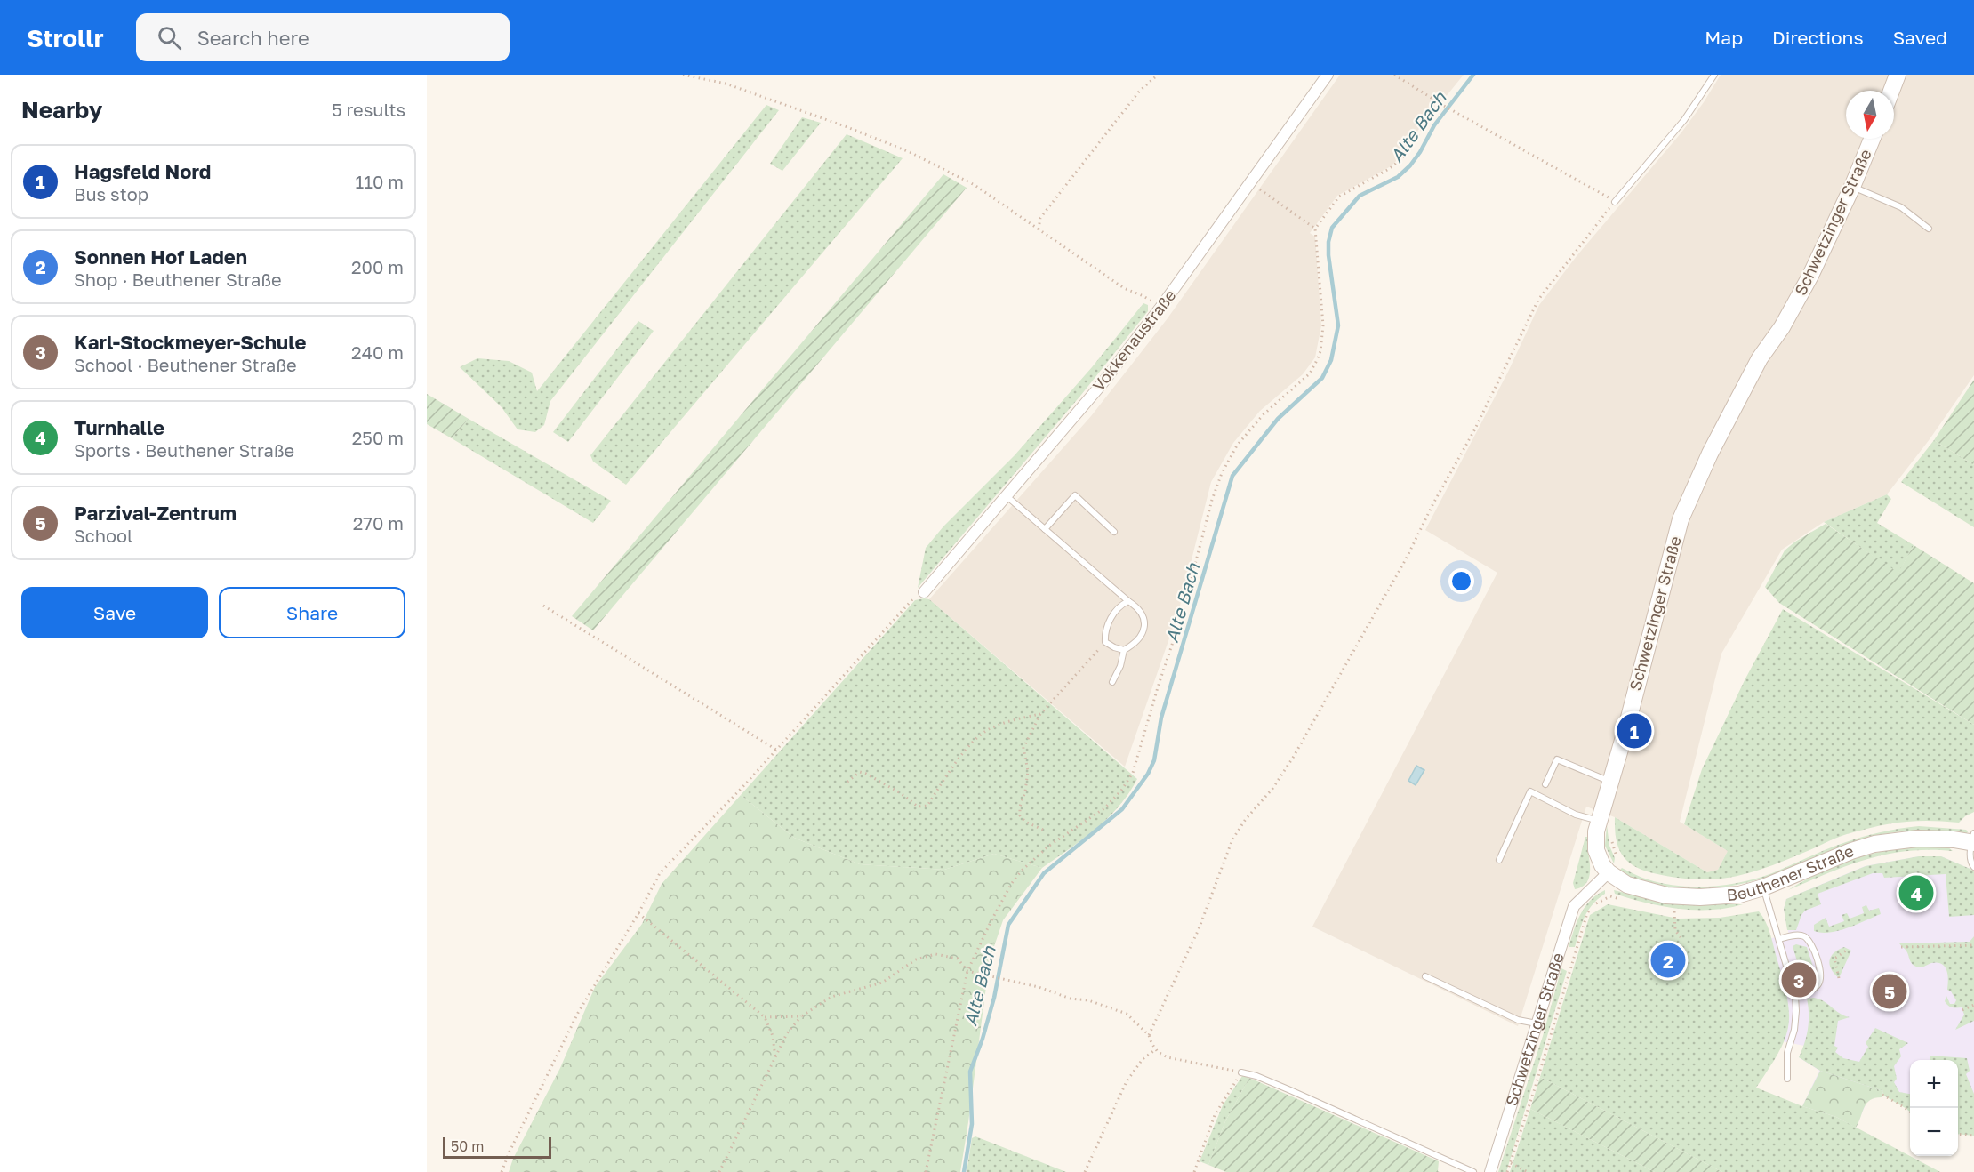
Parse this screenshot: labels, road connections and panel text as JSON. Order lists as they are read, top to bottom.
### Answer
{
  "streets": {
    "main road": ["Schwetzinger Straße", "Beuthener Straße"],
    "street": ["Vokkenaustraße"]
  },
  "crossings": [
    ["Schwetzinger Straße", "Beuthener Straße"]
  ],
  "water": ["Alte Bach"],
  "scale_bar": "50 m",
  "north": "bottom",
  "page": {
    "header": "Strollr",
    "search": "Search here",
    "nav": ["Map", "Directions", "Saved"],
    "heading": ["Nearby", "5 results"],
    "list": [
      {
        "mark": "1",
        "name": "Hagsfeld Nord",
        "note": "Bus stop",
        "value": "110 m"
      },
      {
        "mark": "2",
        "name": "Sonnen Hof Laden",
        "note": "Shop · Beuthener Straße",
        "value": "200 m"
      },
      {
        "mark": "3",
        "name": "Karl-Stockmeyer-Schule",
        "note": "School · Beuthener Straße",
        "value": "240 m"
      },
      {
        "mark": "4",
        "name": "Turnhalle",
        "note": "Sports · Beuthener Straße",
        "value": "250 m"
      },
      {
        "mark": "5",
        "name": "Parzival-Zentrum",
        "note": "School",
        "value": "270 m"
      }
    ],
    "buttons": ["Save", "Share"],
    "pins": [
      "1",
      "4",
      "2",
      "3",
      "5"
    ],
    "map_buttons": ["+", "−"],
    "scale": "50 m"
  }
}
